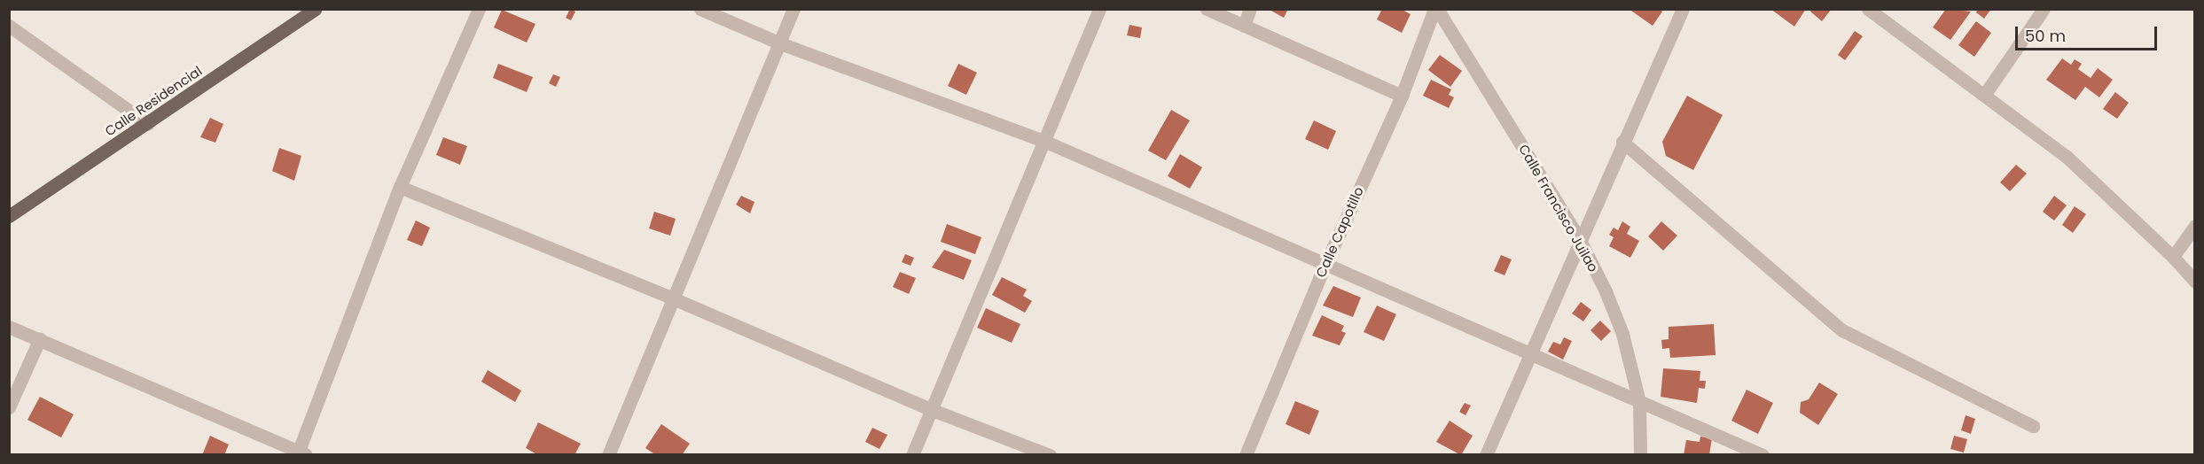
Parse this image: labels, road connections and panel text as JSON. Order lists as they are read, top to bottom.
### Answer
{
  "streets": {
    "main road": ["Calle Residencial"],
    "street": ["Calle Francisco Juilao", "Calle Capotillo"]
  },
  "crossings": [
    ["Calle Francisco Juilao", "Calle Capotillo"]
  ],
  "scale_bar": "50 m"
}
